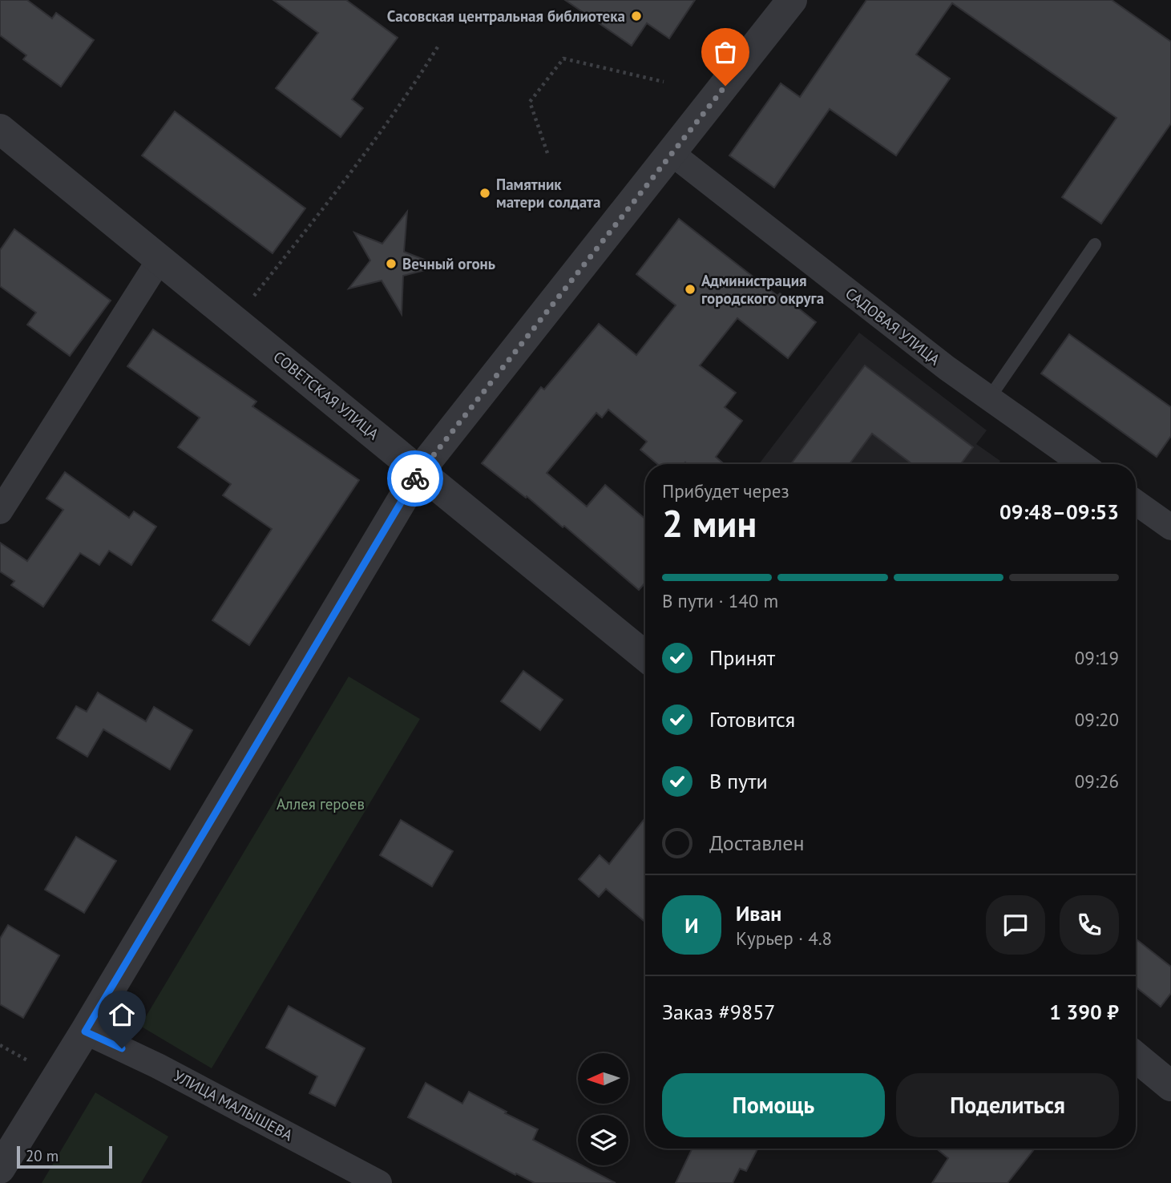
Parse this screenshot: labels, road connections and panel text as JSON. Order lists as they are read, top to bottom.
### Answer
{
  "streets": {
    "street": ["САДОВАЯ УЛИЦА", "СОВЕТСКАЯ УЛИЦА", "УЛИЦА МАЛЫШЕВА"]
  },
  "parks": ["Аллея героев"],
  "places": [
    "Сасовская центральная библиотека",
    "Памятник матери солдата",
    "Вечный огонь",
    "Администрация городского округа"
  ],
  "scale_bar": "20 m",
  "north": "left",
  "page": {
    "heading": ["2 мин", "Прибудет через", "09:48–09:53"],
    "panel": [
      "Иван",
      "Курьер · 4.8",
      "Заказ #9857",
      "1 390 ₽"
    ],
    "bar": "В пути · 140 m",
    "list": [
      ["Принят", "09:19"],
      ["Готовится", "09:20"],
      ["В пути", "09:26"],
      "Доставлен"
    ],
    "round": "И",
    "buttons": ["Помощь", "Поделиться"],
    "scale": "20 m"
  }
}
